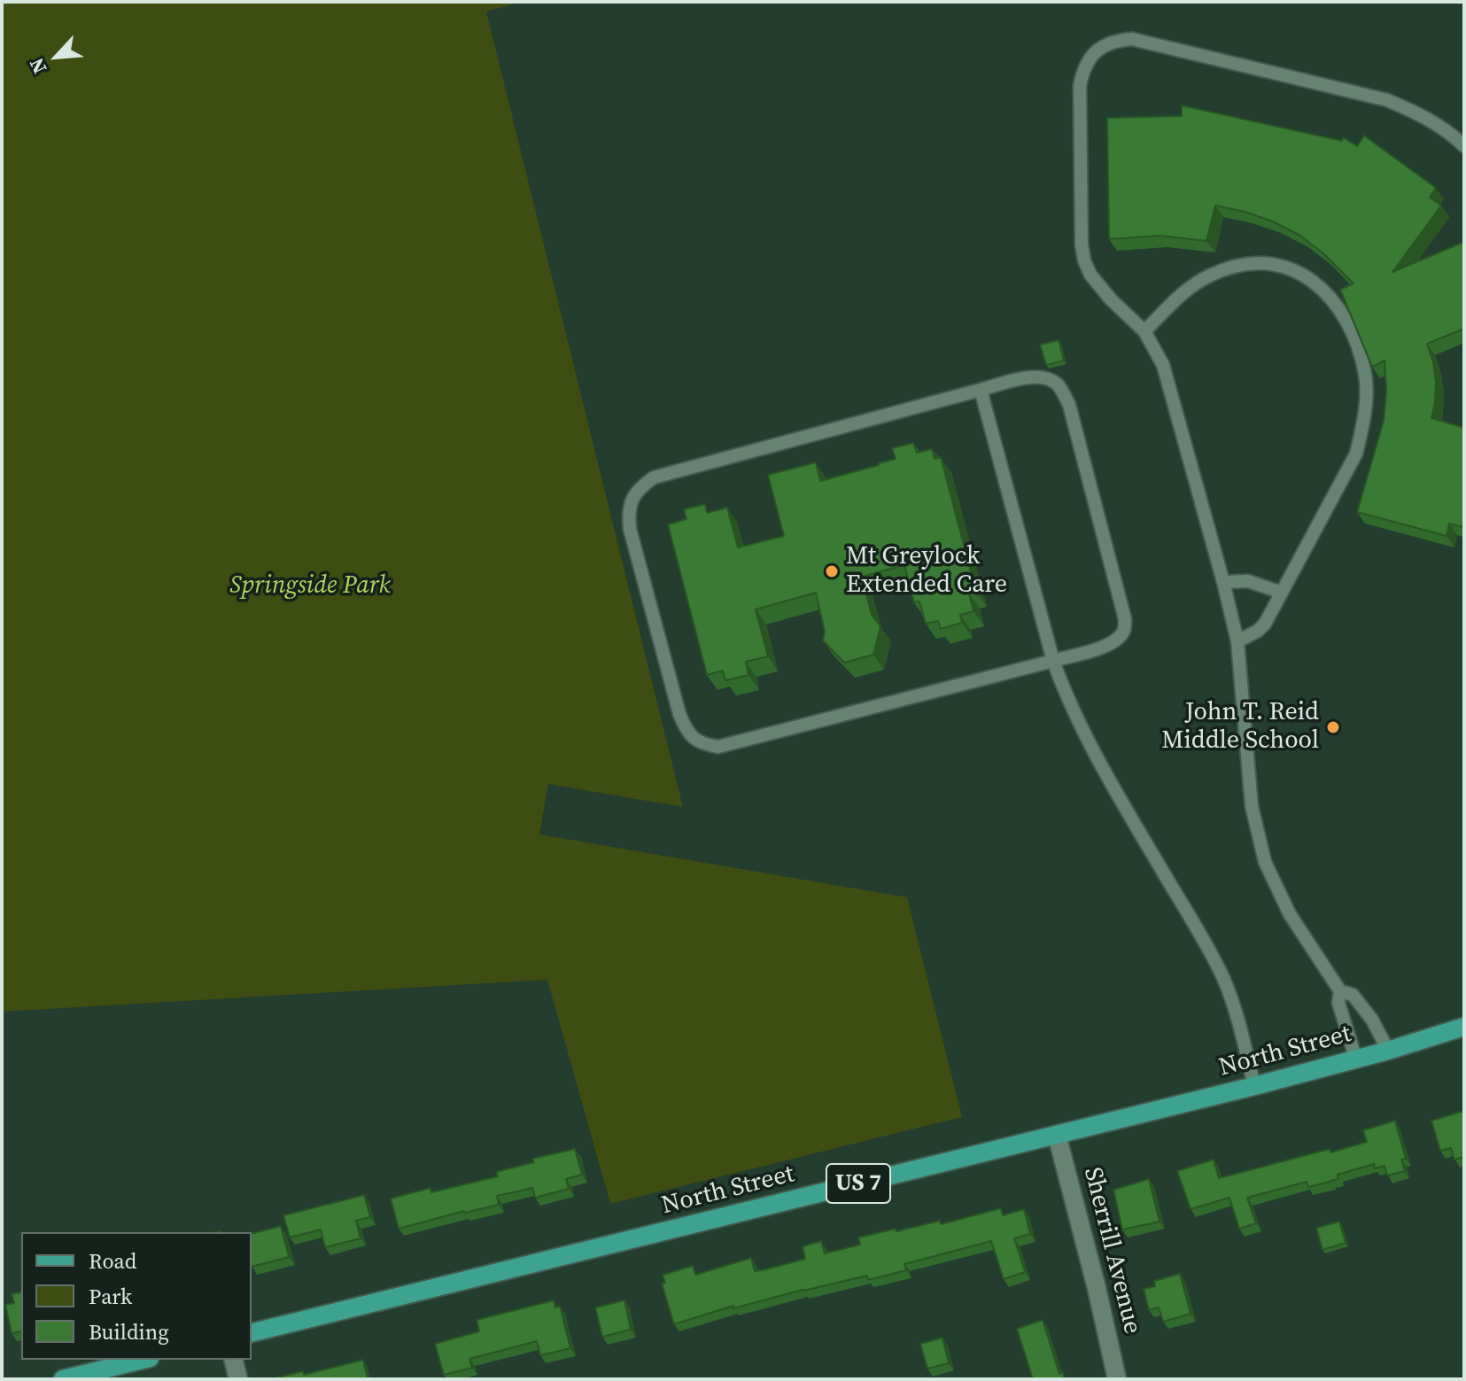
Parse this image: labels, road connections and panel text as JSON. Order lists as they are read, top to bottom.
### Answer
{
  "streets": {
    "main road": ["North Street", "US 7"],
    "street": ["Sherrill Avenue"]
  },
  "crossings": [
    ["North Street", "Sherrill Avenue"]
  ],
  "parks": ["Springside Park"],
  "places": ["Mt Greylock Extended Care", "John T. Reid Middle School"],
  "legend": ["Road", "Park", "Building"],
  "north": "bottom left"
}
